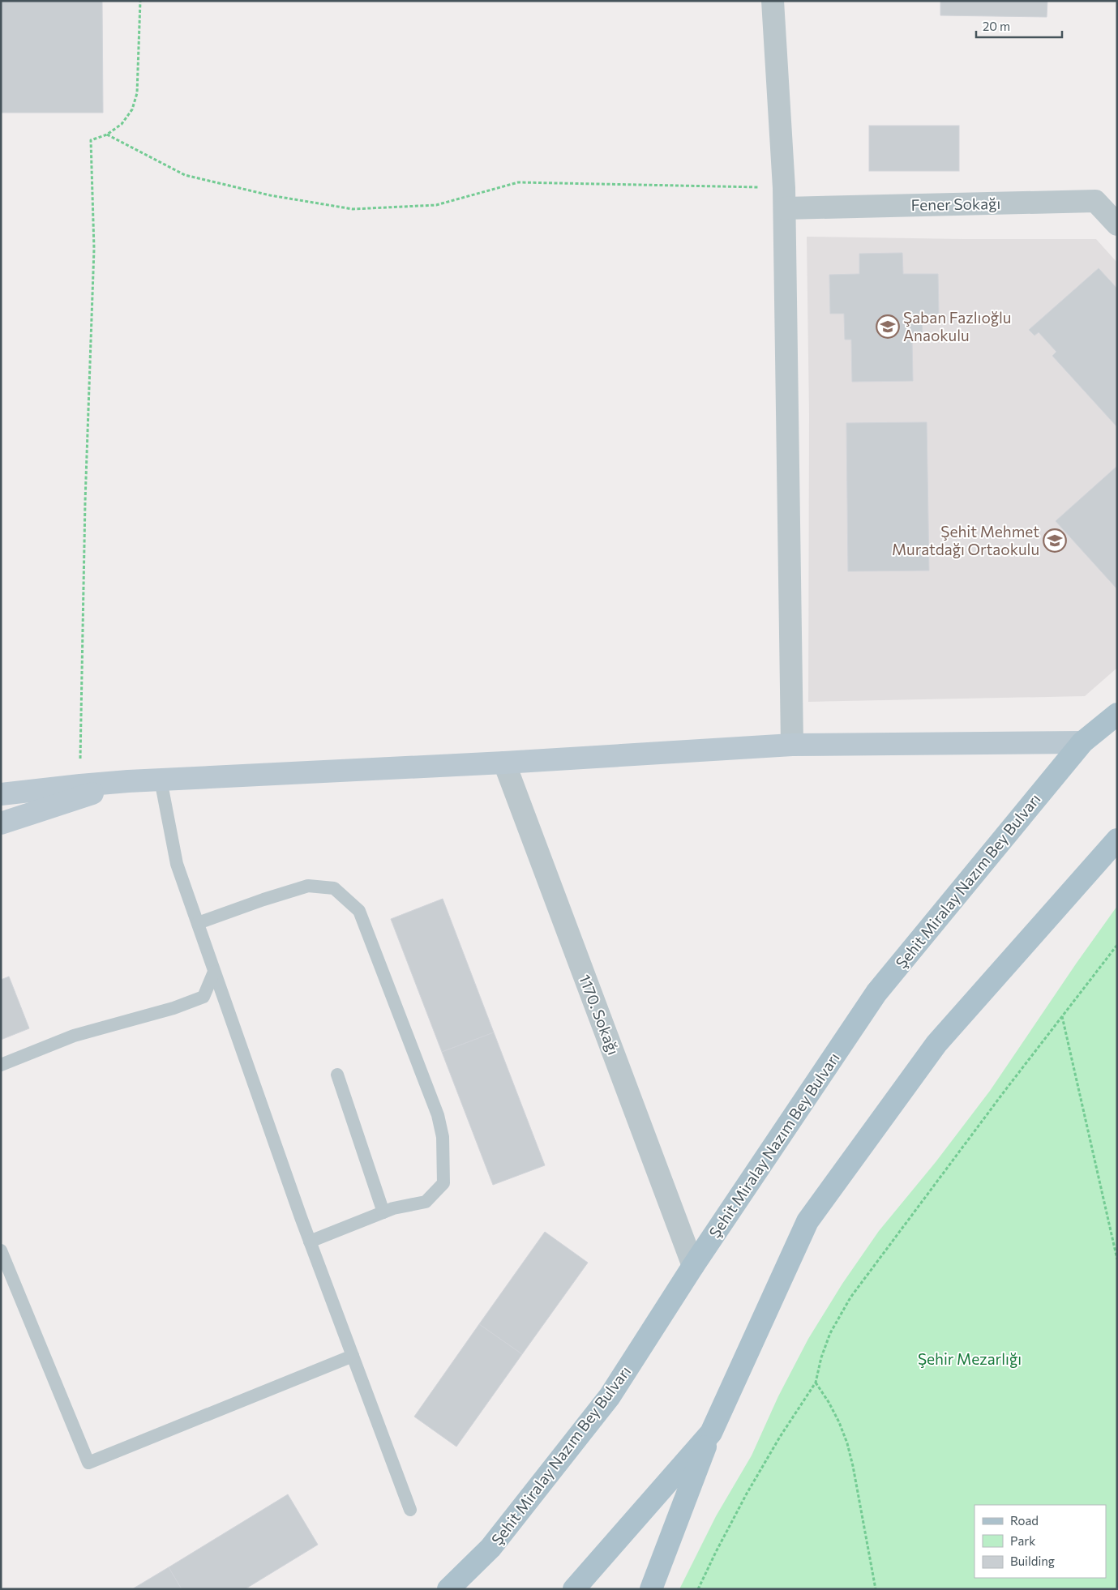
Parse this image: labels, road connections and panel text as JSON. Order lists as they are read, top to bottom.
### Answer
{
  "streets": {
    "main road": ["Şehit Miralay Nazım Bey Bulvarı"],
    "street": ["Fener Sokağı", "1170. Sokağı"]
  },
  "crossings": [
    ["Şehit Miralay Nazım Bey Bulvarı", "1170. Sokağı"]
  ],
  "parks": ["Şehir Mezarlığı"],
  "places": {
    "school or university": ["Şaban Fazlıoğlu Anaokulu", "Şehit Mehmet Muratdağı Ortaokulu"]
  },
  "legend": ["Road", "Park", "Building"],
  "scale_bar": "20 m"
}
